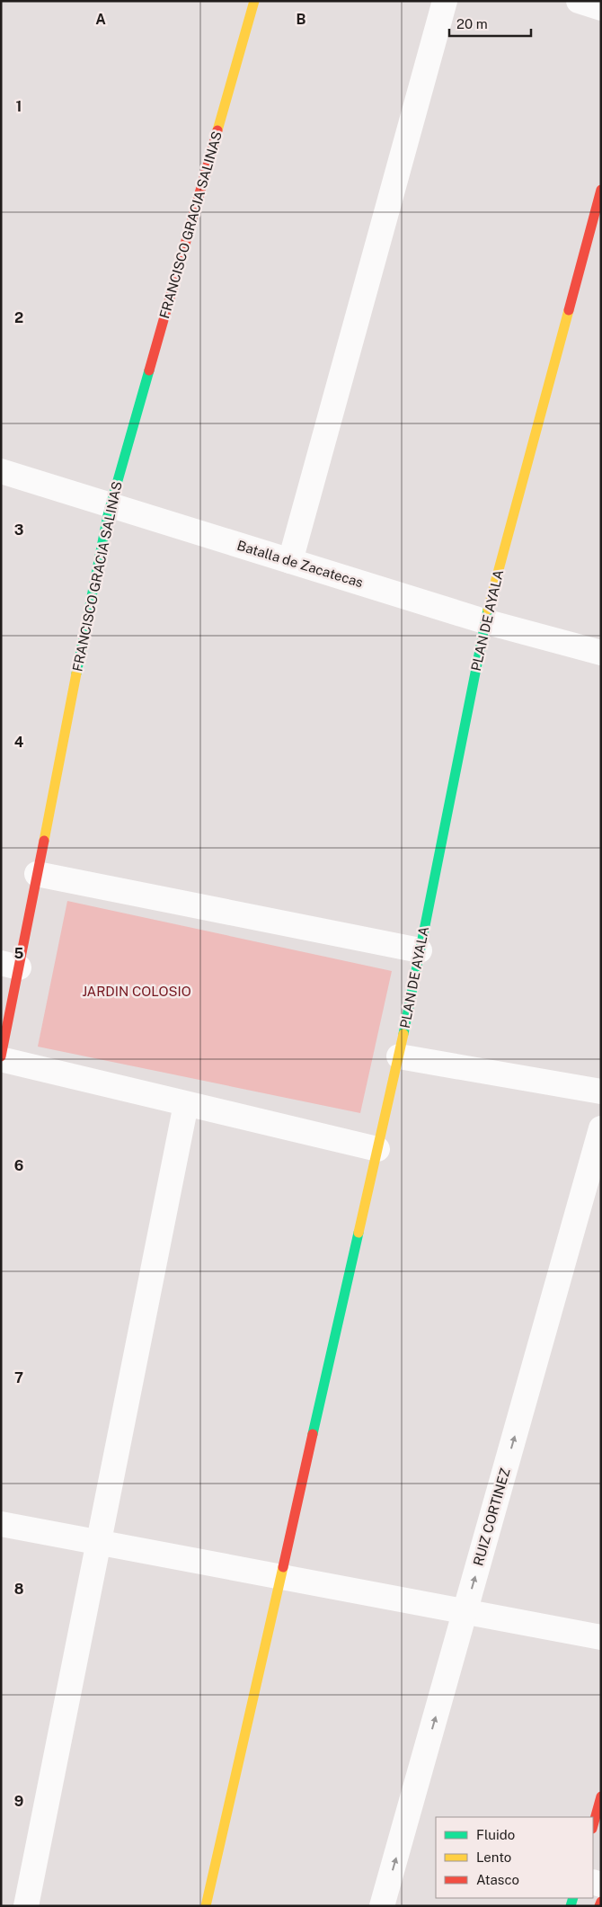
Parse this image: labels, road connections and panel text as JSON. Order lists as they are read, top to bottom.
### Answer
{
  "streets": {
    "street": [
      "FRANCISCO GRACIA SALINAS",
      "Batalla de Zacatecas",
      "PLAN DE AYALA",
      "RUIZ CORTINEZ"
    ]
  },
  "crossings": [
    ["FRANCISCO GRACIA SALINAS", "Batalla de Zacatecas"],
    ["Batalla de Zacatecas", "PLAN DE AYALA"]
  ],
  "one_way": ["RUIZ CORTINEZ"],
  "parks": ["JARDIN COLOSIO"],
  "legend": ["Fluido", "Lento", "Atasco"],
  "scale_bar": "20 m",
  "grid": {
    "columns": ["A", "B"],
    "rows": [
      "1",
      "2",
      "3",
      "4",
      "5",
      "6",
      "7",
      "8",
      "9"
    ]
  }
}
